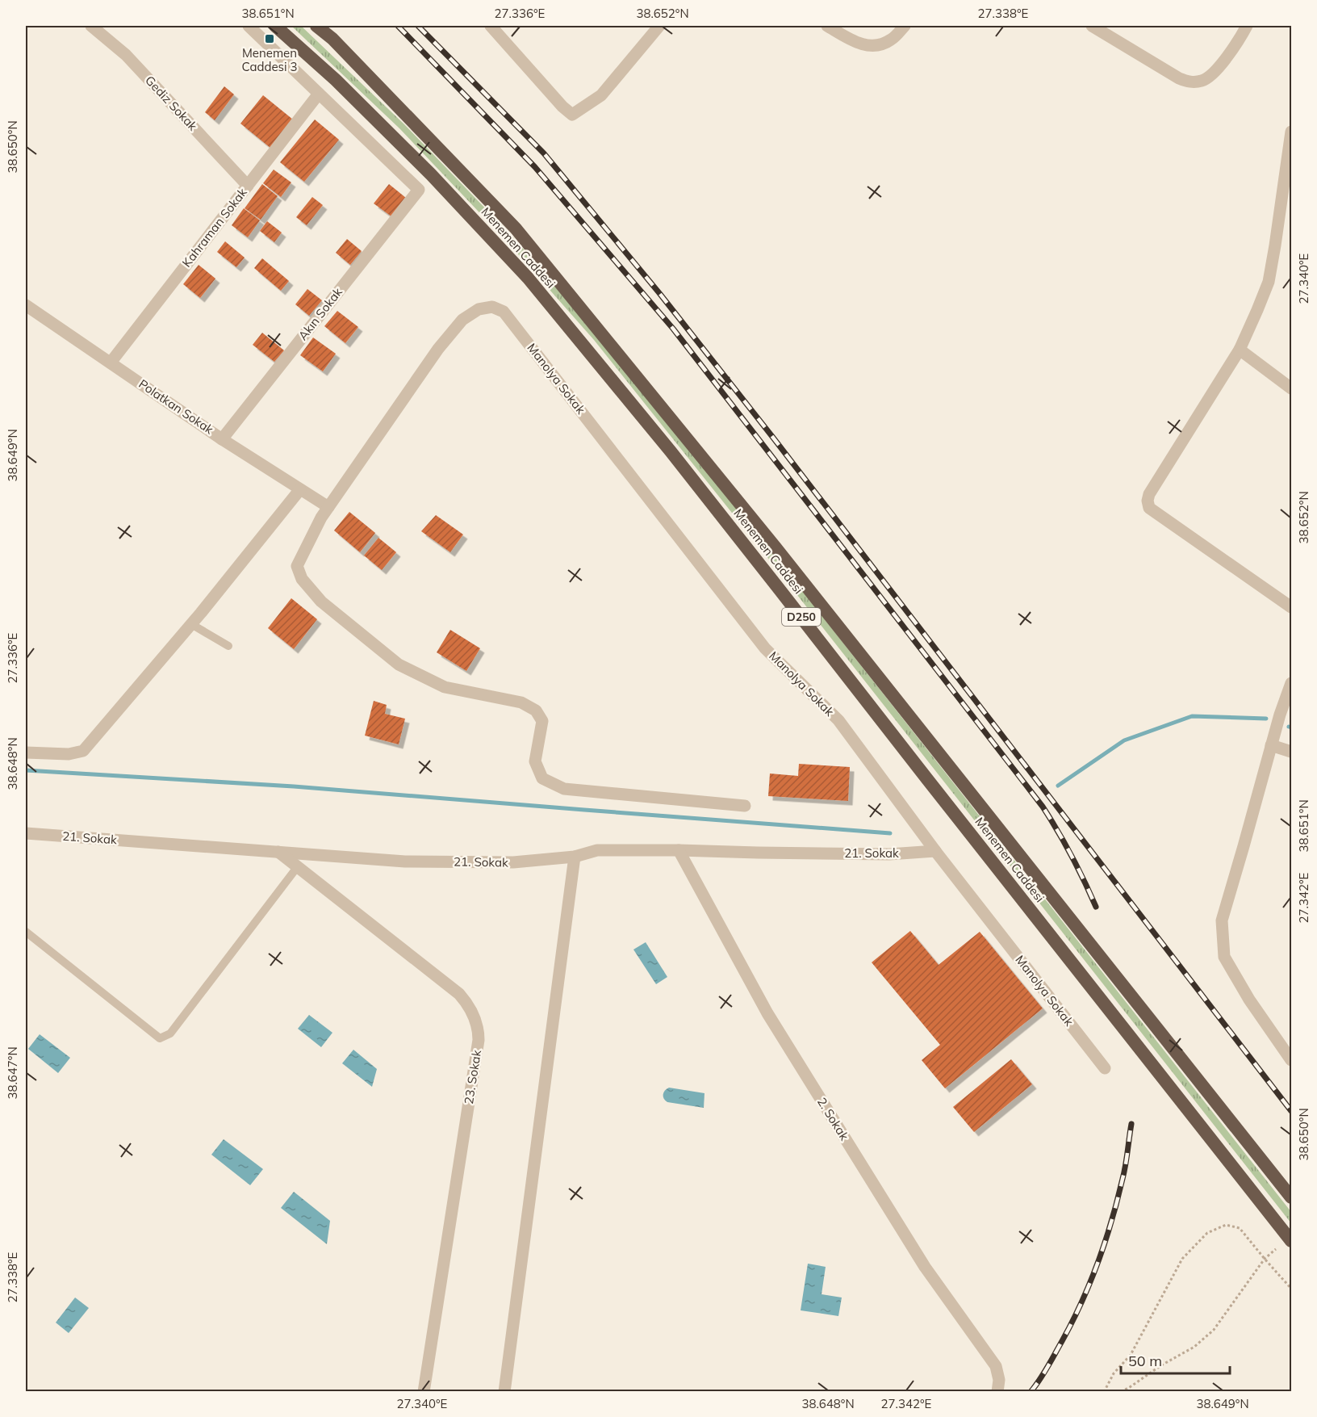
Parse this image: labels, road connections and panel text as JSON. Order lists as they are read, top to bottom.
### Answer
{
  "streets": {
    "highway": ["Menemen Caddesi", "D250"],
    "street": [
      "Gediz Sokak",
      "Kahraman Sokak",
      "Akın Sokak",
      "Manolya Sokak",
      "Polatkan Sokak",
      "21. Sokak",
      "23. Sokak",
      "2. Sokak"
    ]
  },
  "crossings": [
    ["Gediz Sokak", "Kahraman Sokak"],
    ["Kahraman Sokak", "Akın Sokak"],
    ["Kahraman Sokak", "Polatkan Sokak"],
    ["Akın Sokak", "Polatkan Sokak"],
    ["Manolya Sokak", "Polatkan Sokak"],
    ["Manolya Sokak", "21. Sokak"],
    ["21. Sokak", "23. Sokak"],
    ["21. Sokak", "2. Sokak"]
  ],
  "places": {
    "transit": ["Menemen Caddesi 3"]
  },
  "scale_bar": "50 m",
  "coordinates": [
    "38.651°N",
    "27.336°E",
    "38.652°N",
    "27.338°E",
    "38.650°N",
    "27.340°E",
    "38.649°N",
    "38.648°N",
    "27.342°E",
    "38.647°N"
  ]
}
